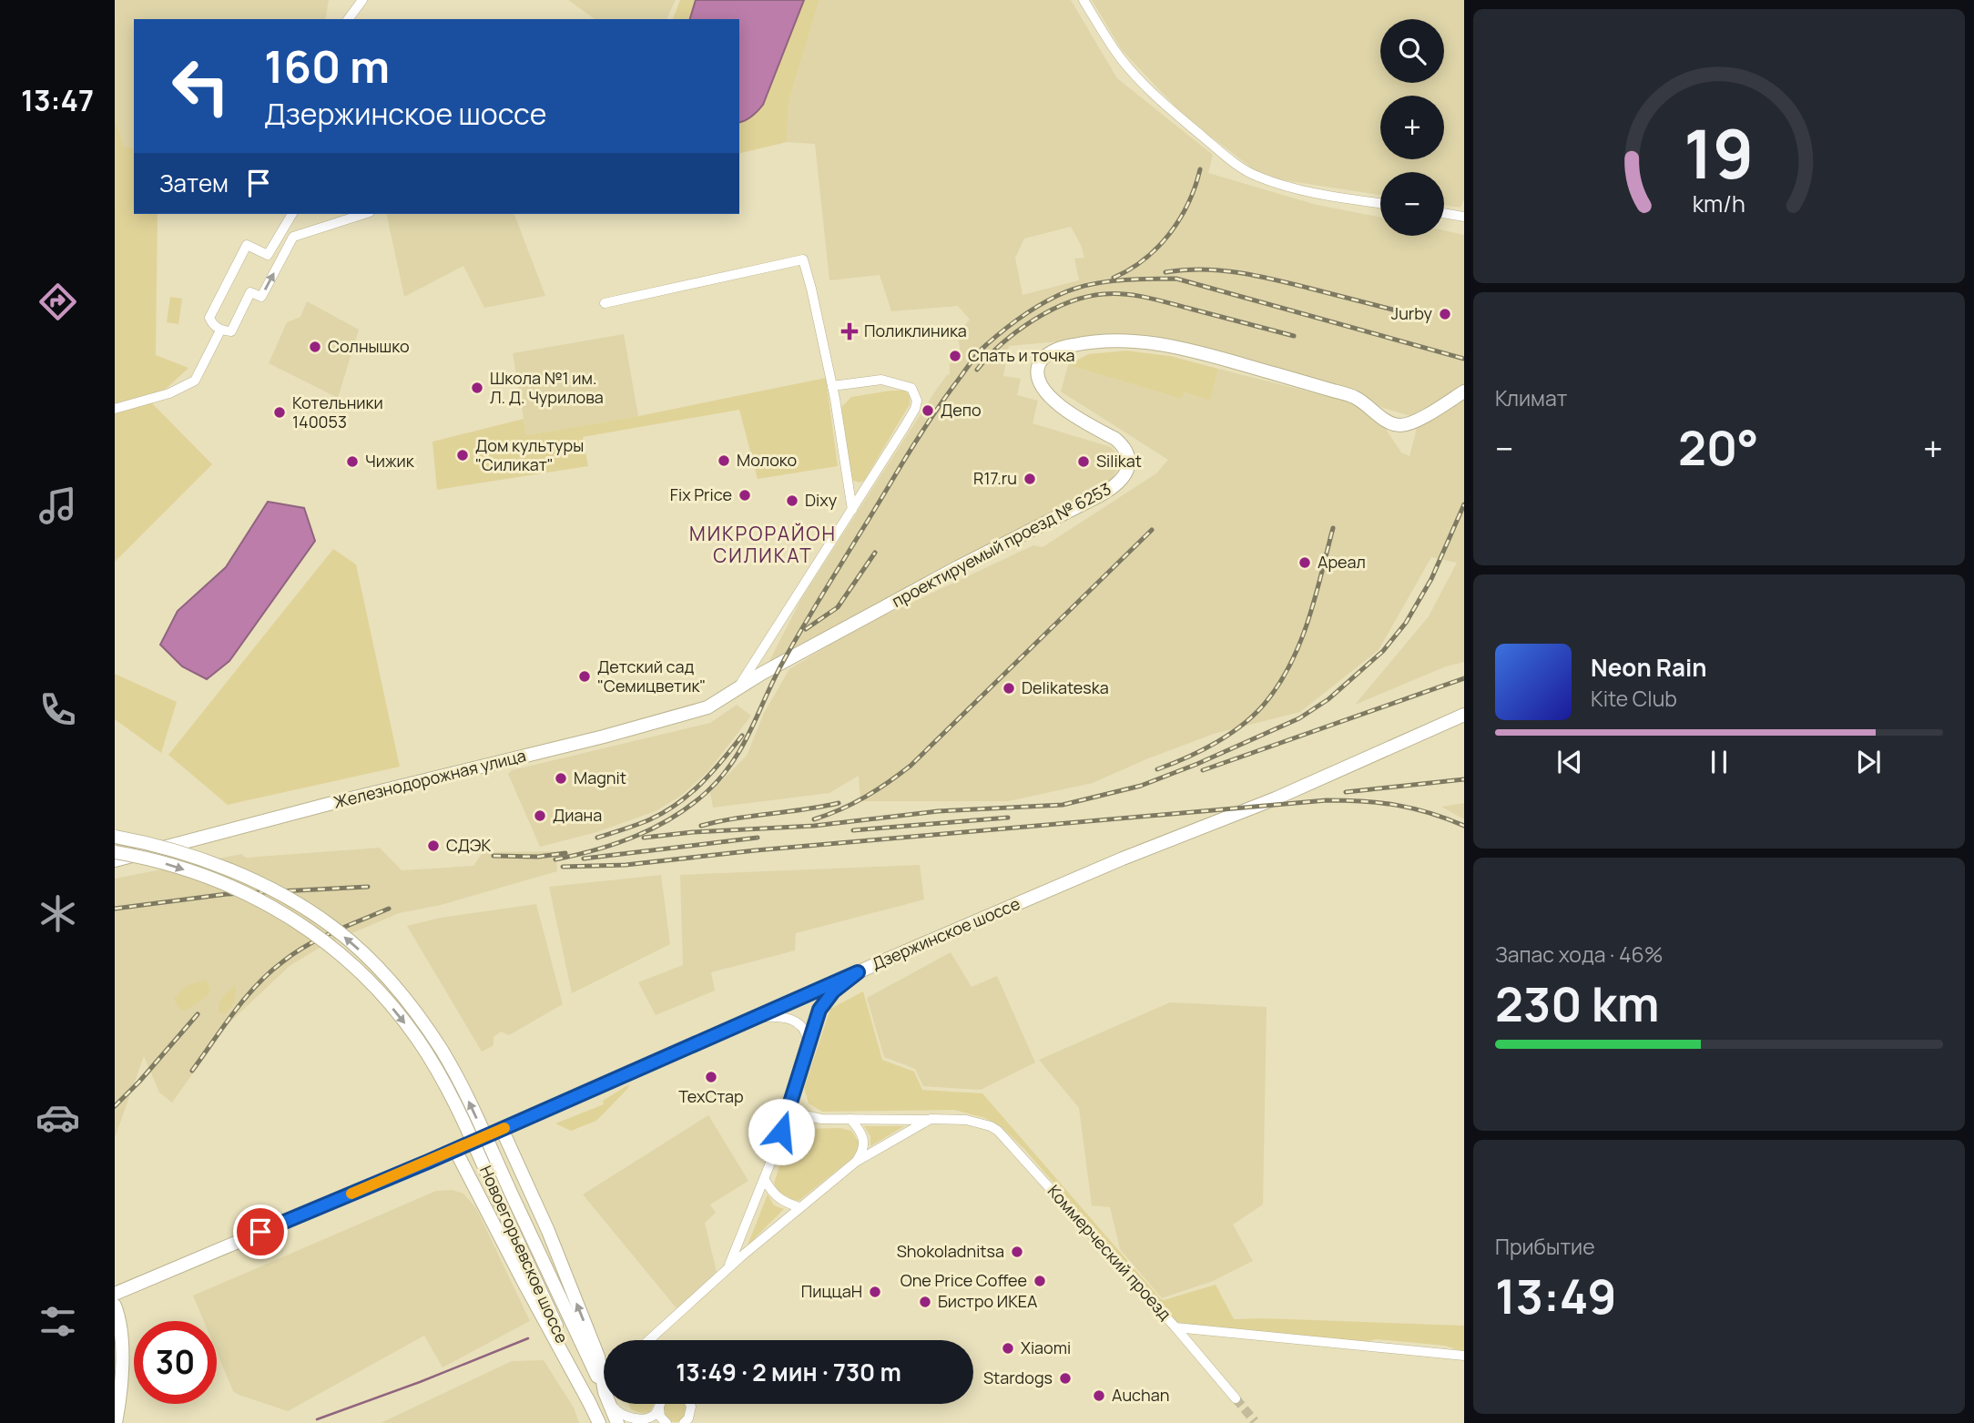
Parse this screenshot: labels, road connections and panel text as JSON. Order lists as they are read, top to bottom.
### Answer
{
  "streets": {
    "main road": [
      "проектируемый проезд № 6253",
      "Железнодорожная улица",
      "Дзержинское шоссе",
      "Новоегорьевское шоссе"
    ],
    "street": ["Коммерческий проезд"]
  },
  "crossings": [
    ["проектируемый проезд № 6253", "Железнодорожная улица"]
  ],
  "districts": ["МИКРОРАЙОН СИЛИКАТ"],
  "places": {
    "other": [
      "Jurby",
      "Солнышко",
      "Спать и точка",
      "Школа №1 им. Л. Д. Чурилова",
      "Депо",
      "Котельники 140053",
      "Дом культуры \"Силикат\"",
      "Молоко",
      "Чижик",
      "Silikat",
      "R17.ru",
      "Fix Price",
      "Dixy",
      "Ареал",
      "Детский сад \"Семицветик\"",
      "Delikateska",
      "Magnit",
      "Диана",
      "СДЭК",
      "ТехСтар",
      "Shokoladnitsa",
      "One Price Coffee",
      "ПиццаН",
      "Бистро ИКЕА",
      "Xiaomi",
      "Stardogs",
      "Auchan"
    ],
    "health": ["Поликлиника"]
  },
  "page": {
    "tabs": "13:47",
    "map_buttons": ["+", "−"],
    "turn": ["160 m", "Дзержинское шоссе"],
    "then": "Затем",
    "tile": [
      "Климат",
      ["Запас хода · 46%", "230 km"],
      ["Прибытие", "13:49"]
    ],
    "heat": ["−", "20°", "+"],
    "song": ["Neon Rain", "Kite Club"],
    "limit": "30",
    "trip": "13:49 · 2 мин · 730 m",
    "gauge": ["19", "km/h"]
  }
}
